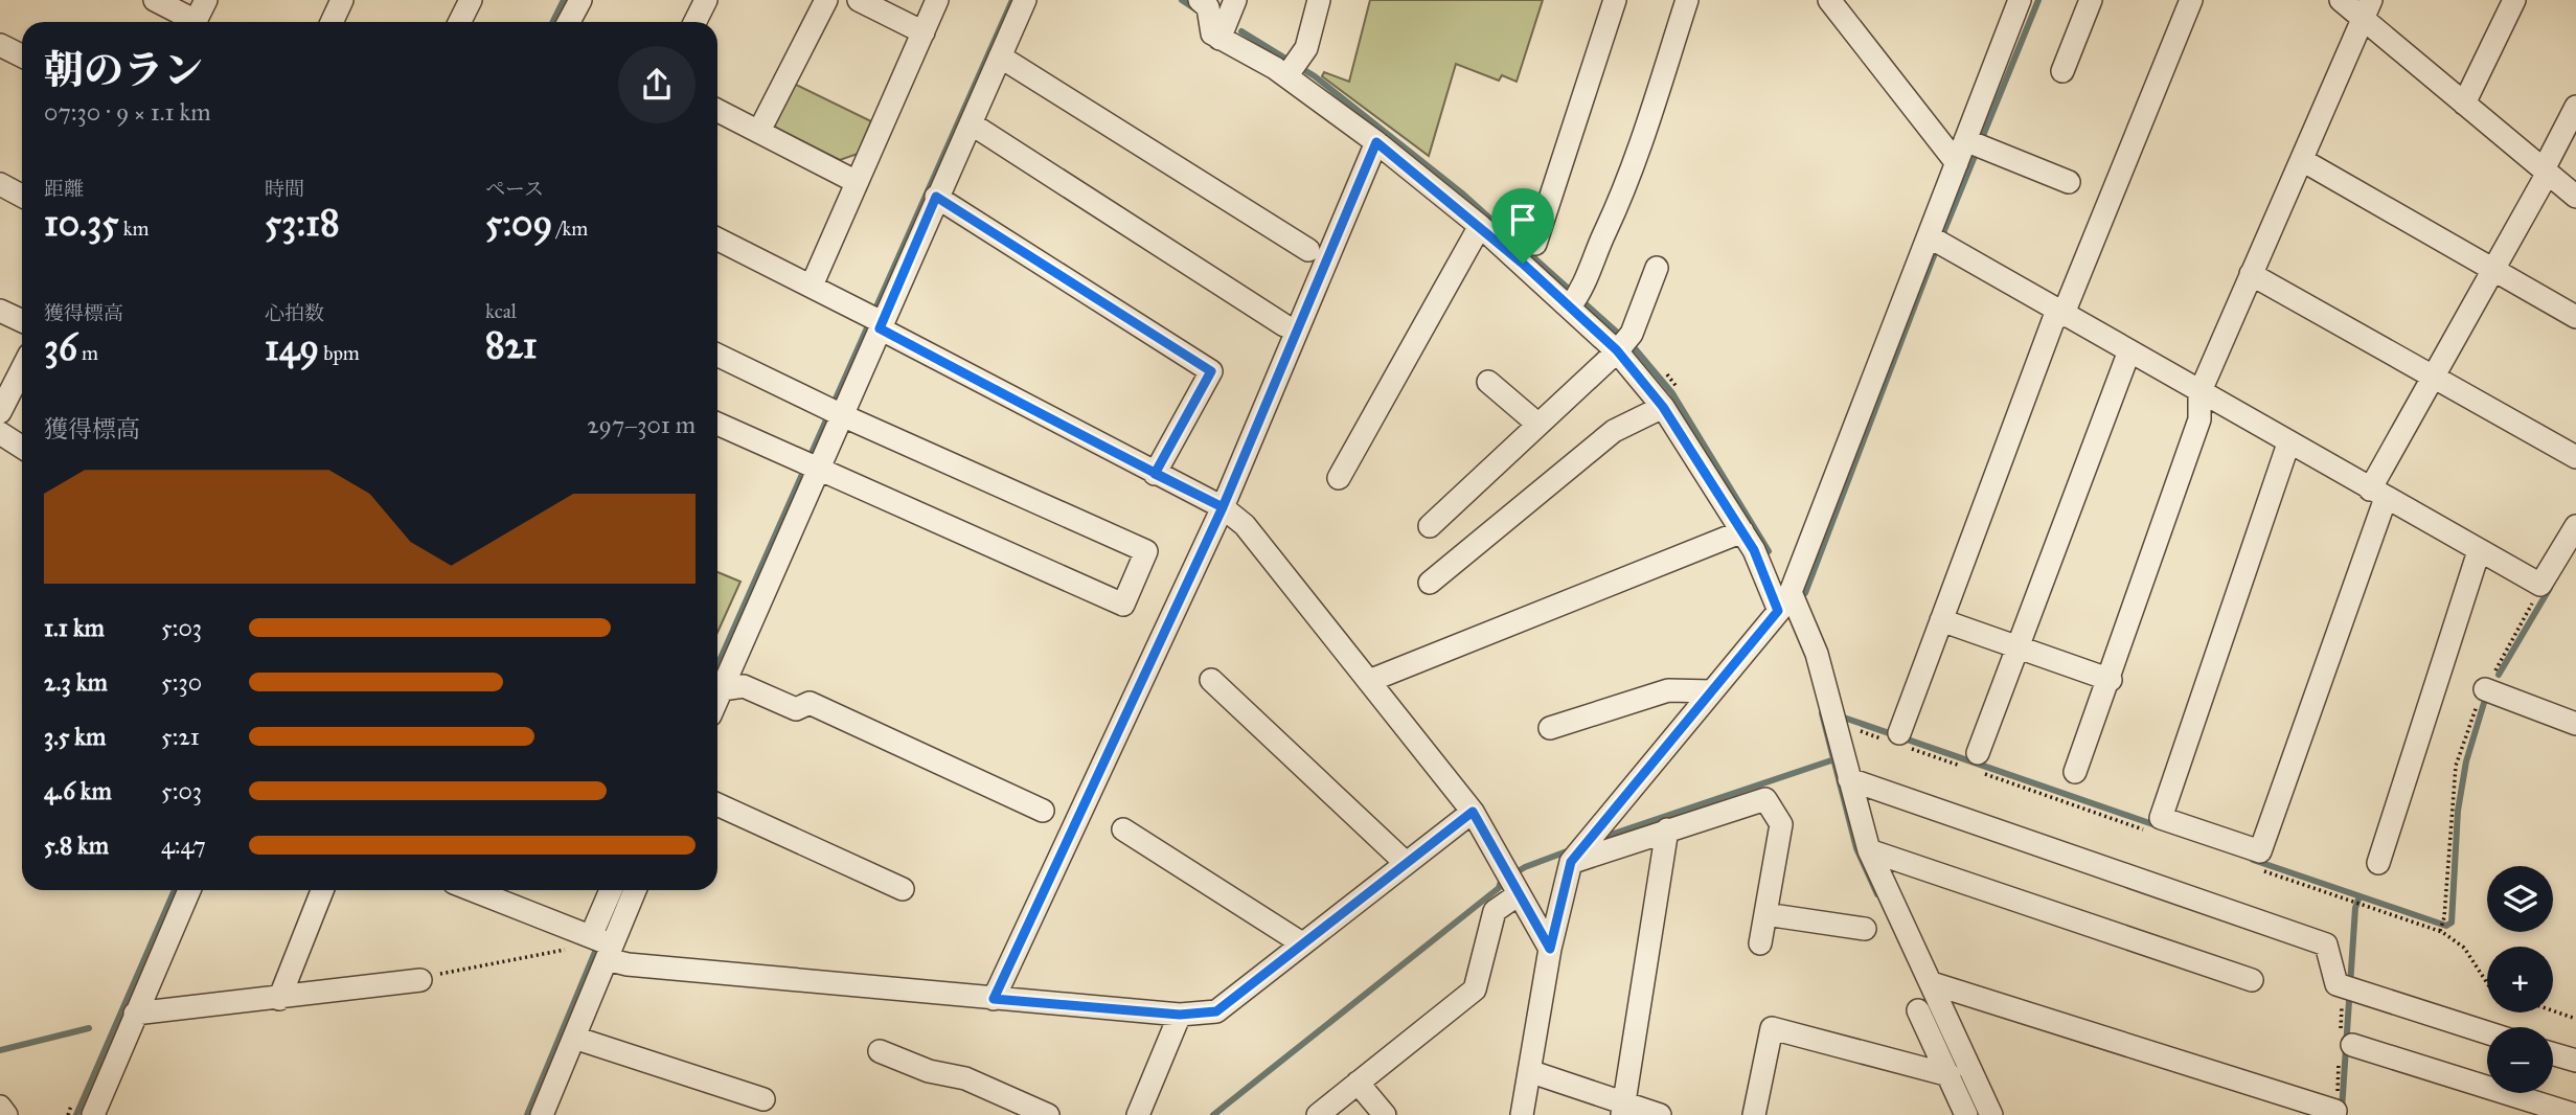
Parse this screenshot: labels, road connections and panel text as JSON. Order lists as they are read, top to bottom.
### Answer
{
  "page": {
    "heading": ["朝のラン", "07:30 · 9 × 1.1 km"],
    "stats": [
      ["距離", "10.35 km"],
      ["時間", "53:18"],
      ["ペース", "5:09 /km"],
      ["獲得標高", "36 m"],
      ["心拍数", "149 bpm"],
      ["kcal", "821"]
    ],
    "chart": ["獲得標高", "297–301 m"],
    "list": [
      {
        "name": "1.1 km",
        "note": "5:03"
      },
      {
        "name": "2.3 km",
        "note": "5:30"
      },
      {
        "name": "3.5 km",
        "note": "5:21"
      },
      {
        "name": "4.6 km",
        "note": "5:03"
      },
      {
        "name": "5.8 km",
        "note": "4:47"
      }
    ],
    "map_buttons": ["+", "−"]
  }
}
